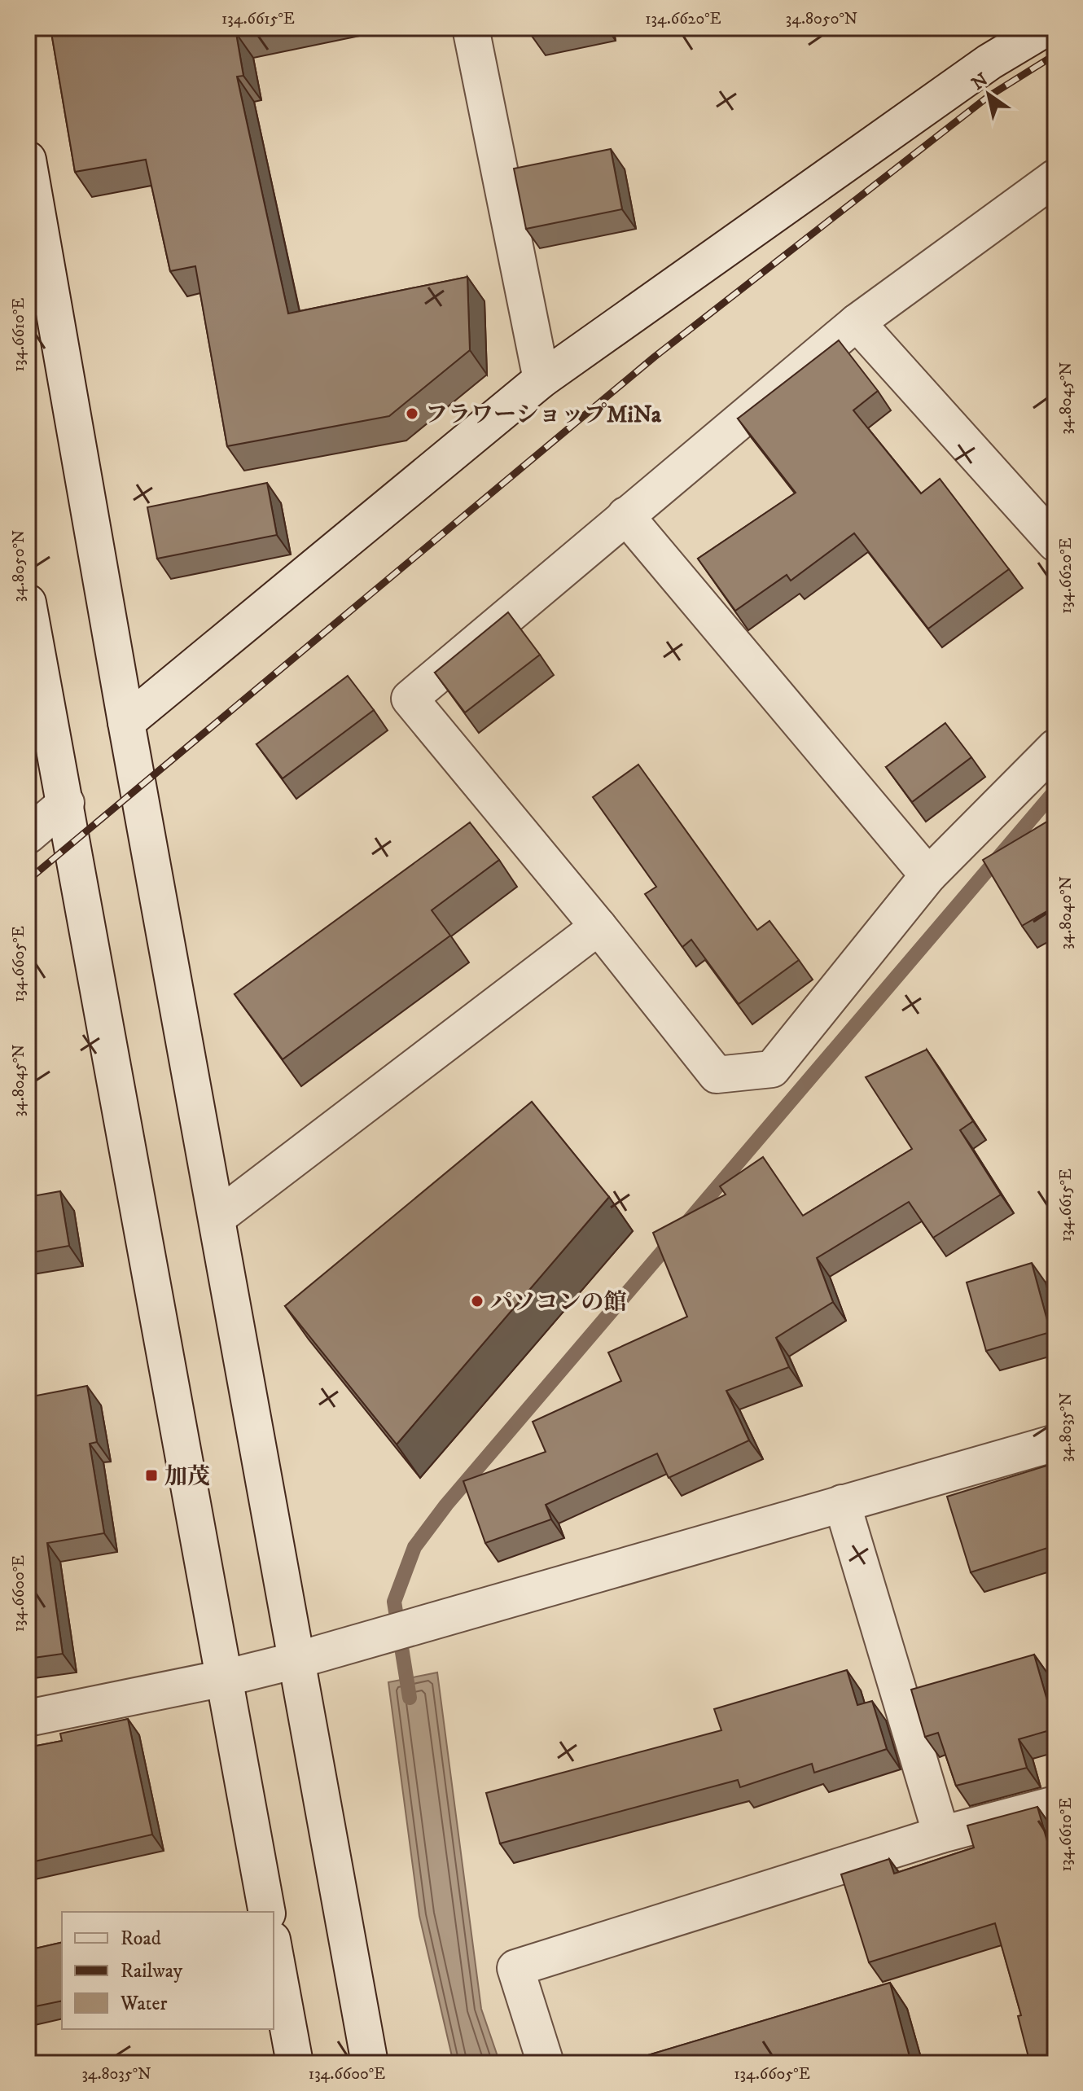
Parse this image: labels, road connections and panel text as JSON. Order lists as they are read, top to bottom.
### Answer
{
  "places": {
    "other": ["フラワーショップMiNa", "パソコンの館"],
    "transit": ["加茂"]
  },
  "legend": ["Road", "Railway", "Water"],
  "north": "top left",
  "coordinates": [
    "134.6615°E",
    "134.6620°E",
    "34.8050°N",
    "134.6610°E",
    "34.8045°N",
    "34.8040°N",
    "134.6605°E",
    "34.8035°N",
    "134.6600°E"
  ]
}
